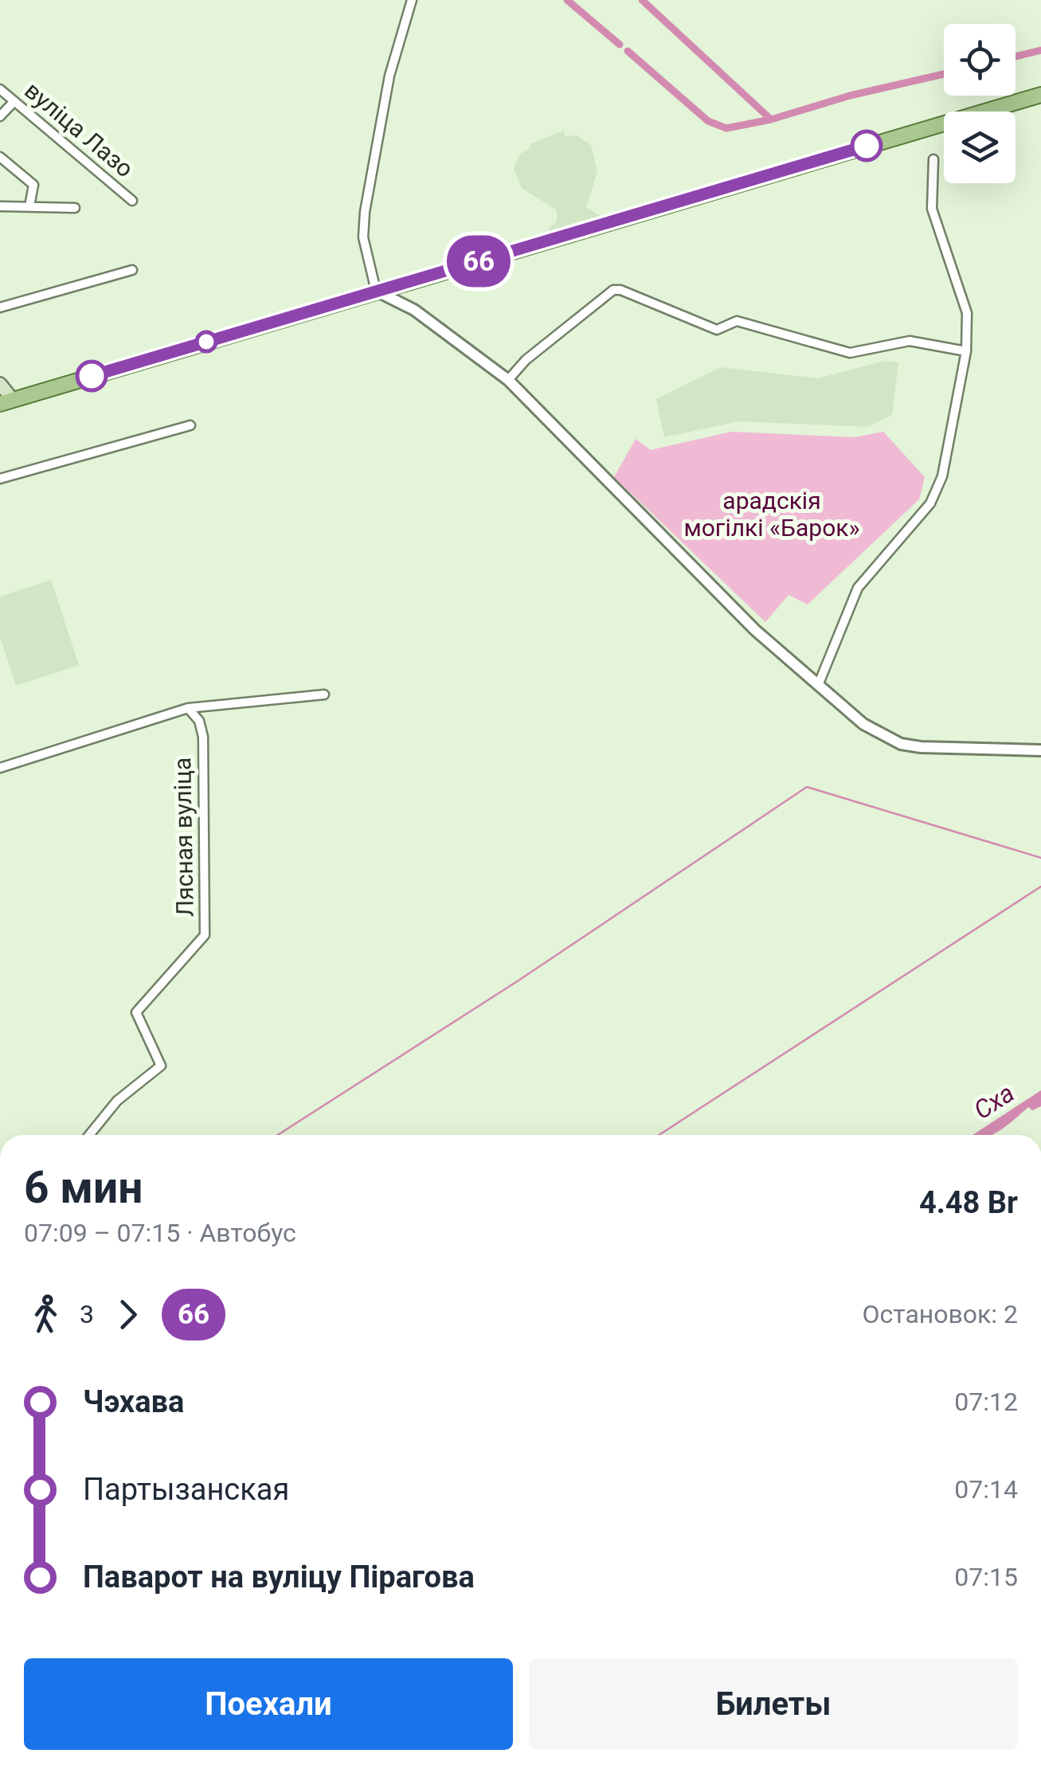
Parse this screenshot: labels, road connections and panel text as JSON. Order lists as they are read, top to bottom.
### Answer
{
  "streets": {
    "street": ["вуліца Лазо", "Лясная вуліца"]
  },
  "water": ["Сха"],
  "parks": ["арадскія могілкі «Барок»"],
  "lines": ["bus line 66"],
  "page": {
    "on_map": "66",
    "heading": ["6 мин", "07:09 – 07:15 · Автобус", "4.48 Br"],
    "legs": ["3", "66", "Остановок: 2"],
    "list": [
      {
        "name": "Чэхава",
        "value": "07:12"
      },
      {
        "name": "Партызанская",
        "value": "07:14"
      },
      {
        "name": "Паварот на вуліцу Пірагова",
        "value": "07:15"
      }
    ],
    "buttons": ["Поехали", "Билеты"]
  }
}
